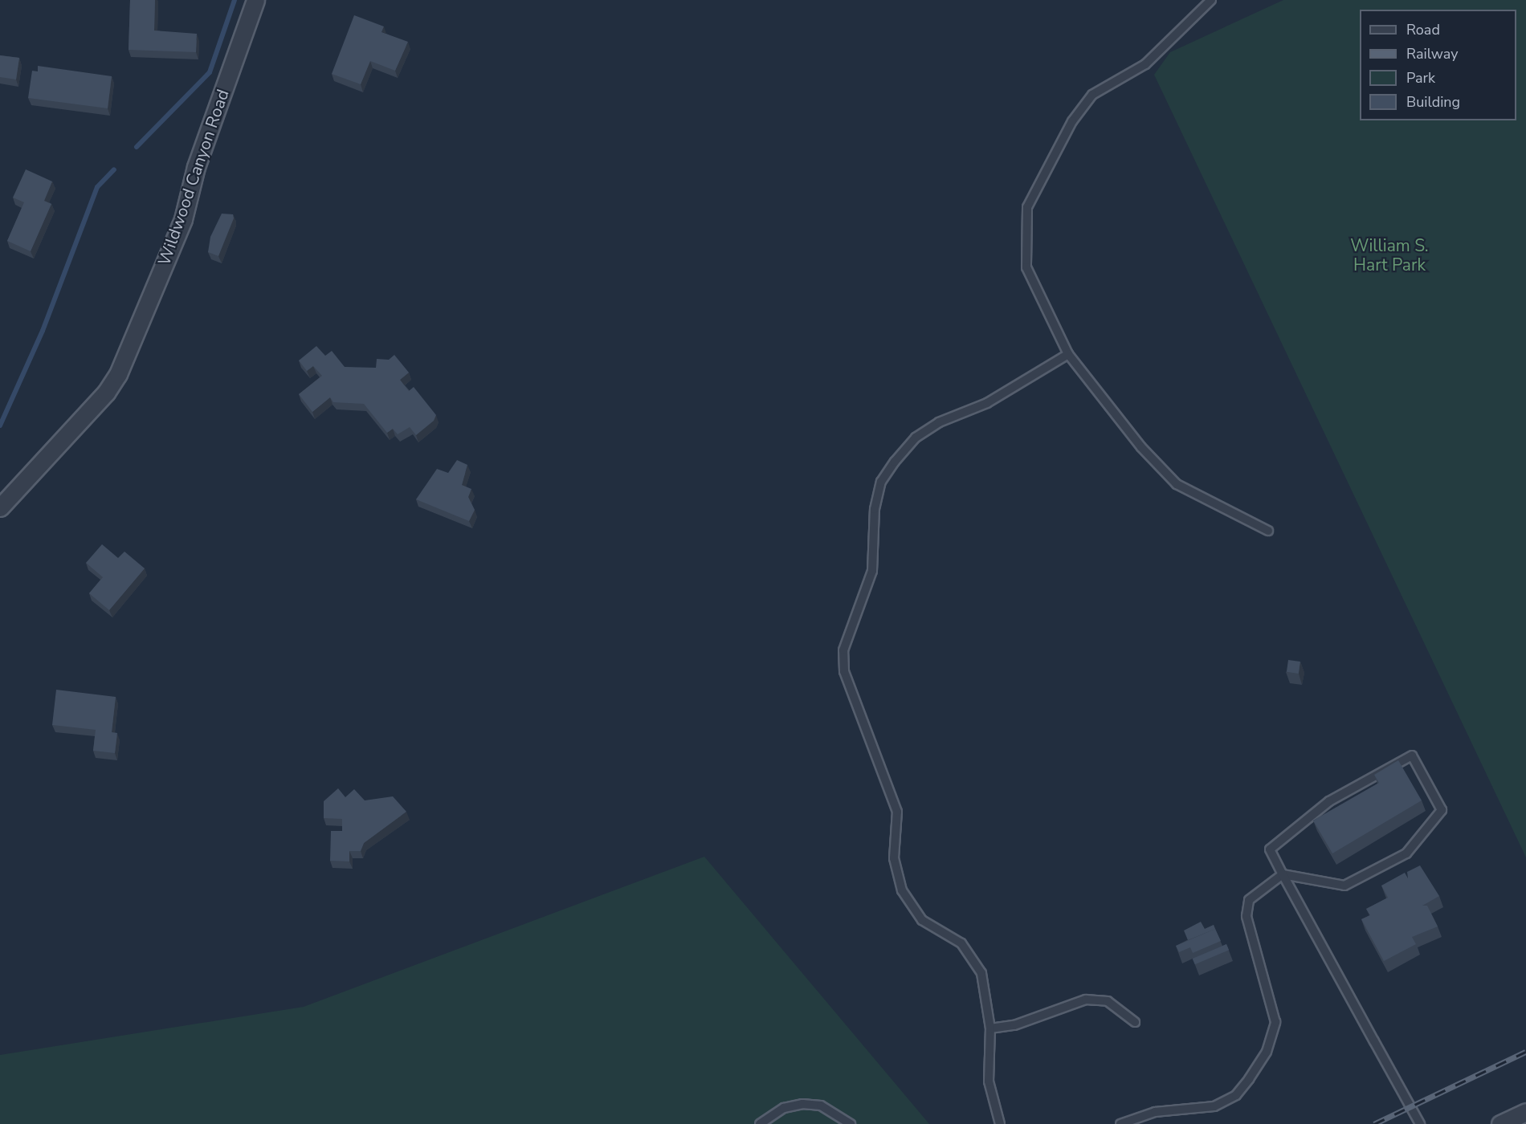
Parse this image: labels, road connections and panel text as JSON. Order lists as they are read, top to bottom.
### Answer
{
  "streets": {
    "street": ["Wildwood Canyon Road"]
  },
  "parks": ["William S. Hart Park"],
  "legend": [
    "Road",
    "Railway",
    "Park",
    "Building"
  ]
}
